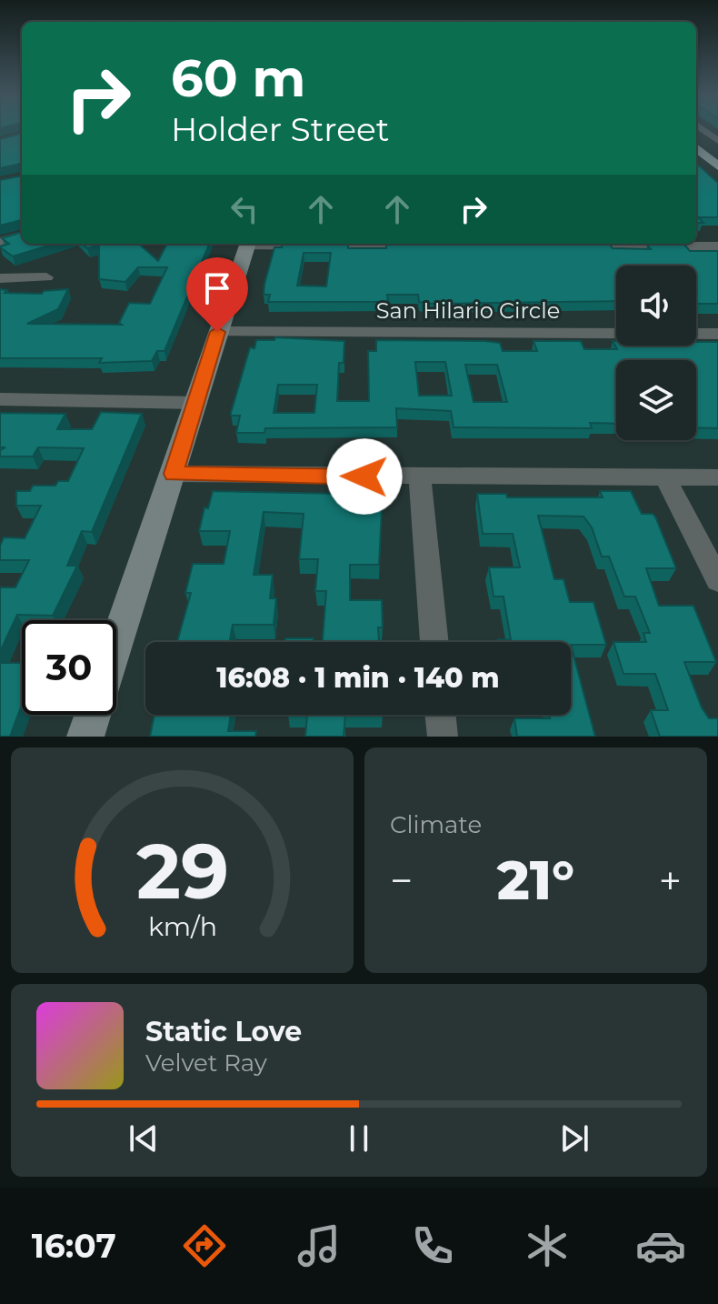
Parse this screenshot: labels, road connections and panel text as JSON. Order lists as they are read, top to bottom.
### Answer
{
  "streets": {
    "street": ["San Hilario Circle"]
  },
  "page": {
    "turn": ["60 m", "Holder Street"],
    "limit": "30",
    "trip": "16:08 · 1 min · 140 m",
    "tile": "Climate",
    "heat": ["−", "21°", "+"],
    "song": ["Static Love", "Velvet Ray"],
    "tabs": "16:07",
    "gauge": ["29", "km/h"]
  }
}
